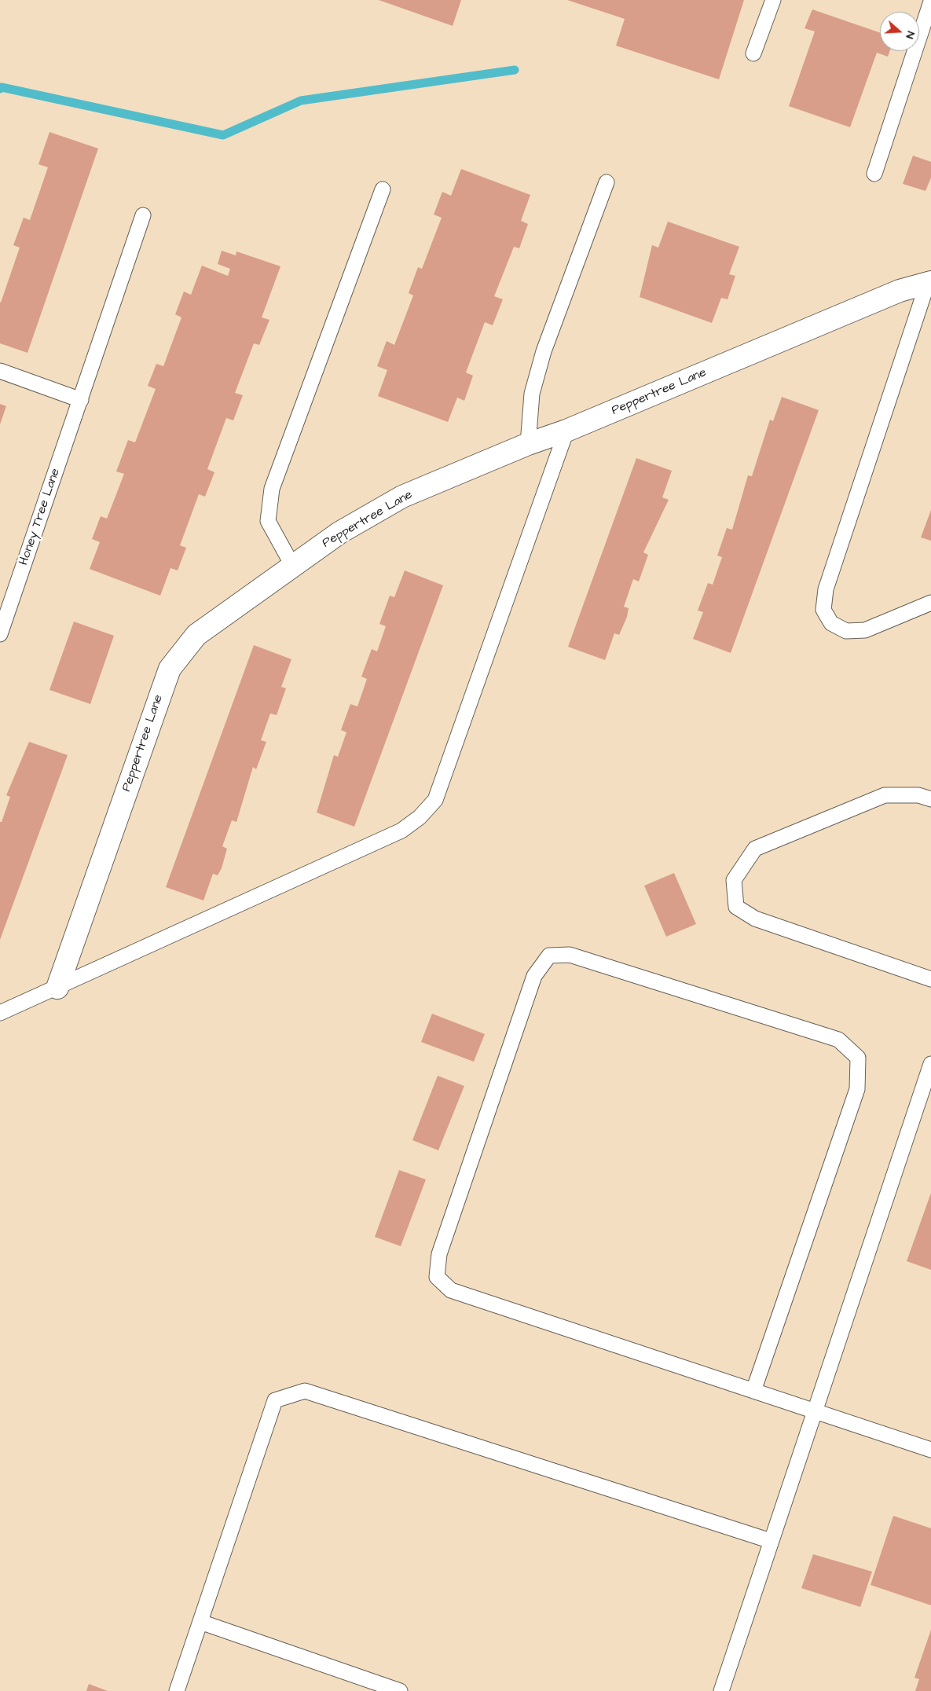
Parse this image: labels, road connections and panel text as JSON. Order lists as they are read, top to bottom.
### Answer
{
  "streets": {
    "street": ["Peppertree Lane"],
    "lane": ["Honey Tree Lane"]
  },
  "north": "right"
}
